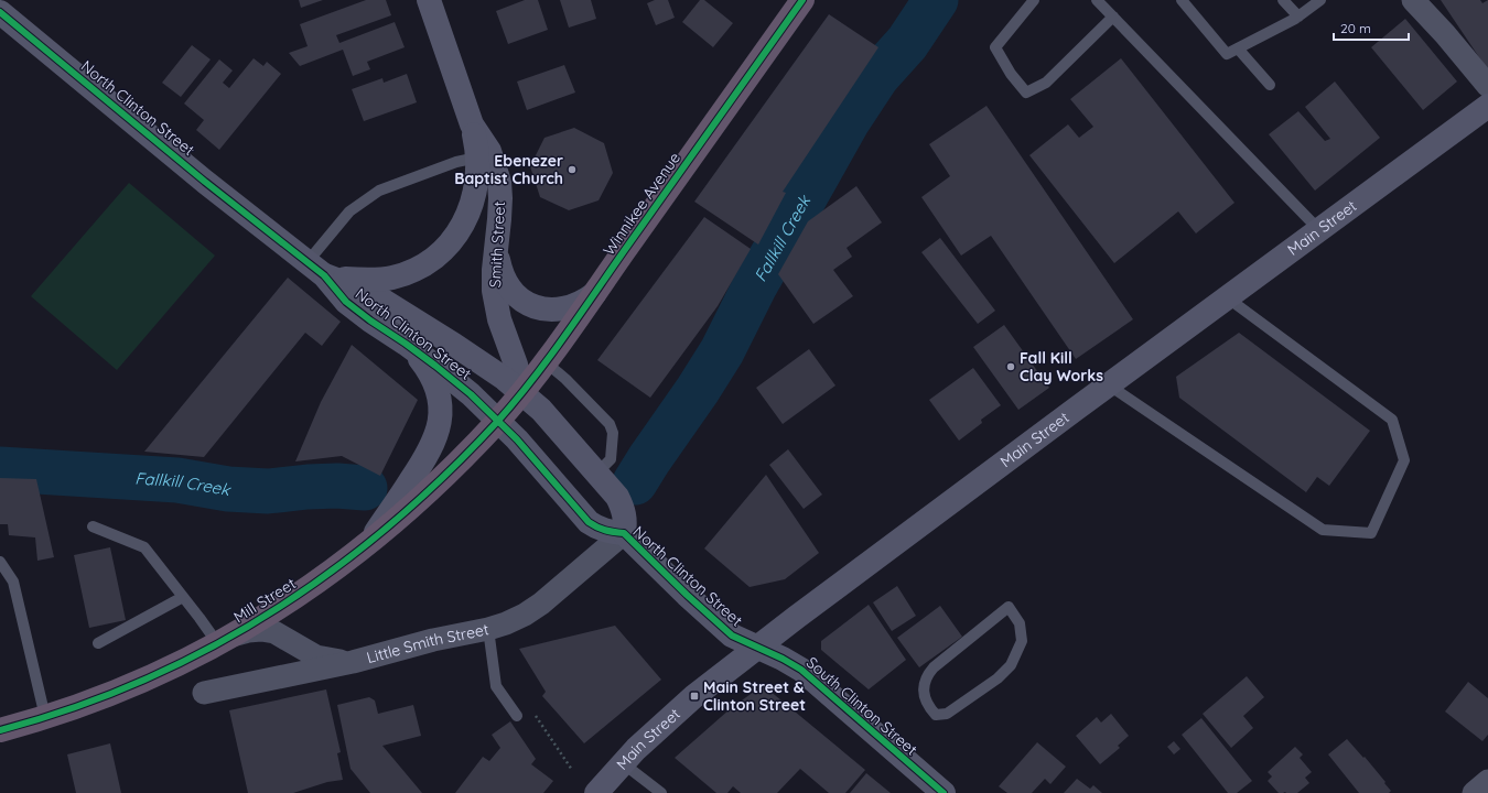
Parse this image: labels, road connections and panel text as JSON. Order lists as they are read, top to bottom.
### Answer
{
  "streets": {
    "highway": ["Winnikee Avenue", "Mill Street"],
    "street": [
      "North Clinton Street",
      "Main Street",
      "Smith Street",
      "Little Smith Street",
      "South Clinton Street"
    ]
  },
  "crossings": [
    ["North Clinton Street", "Winnikee Avenue"],
    ["North Clinton Street", "Main Street"],
    ["North Clinton Street", "Smith Street"],
    ["North Clinton Street", "Mill Street"],
    ["North Clinton Street", "Little Smith Street"],
    ["North Clinton Street", "South Clinton Street"],
    ["Winnikee Avenue", "Smith Street"],
    ["Winnikee Avenue", "Mill Street"],
    ["Main Street", "South Clinton Street"]
  ],
  "water": ["Fallkill Creek"],
  "places": {
    "other": ["Ebenezer Baptist Church", "Fall Kill Clay Works"],
    "transit": ["Main Street & Clinton Street"]
  },
  "scale_bar": "20 m"
}
